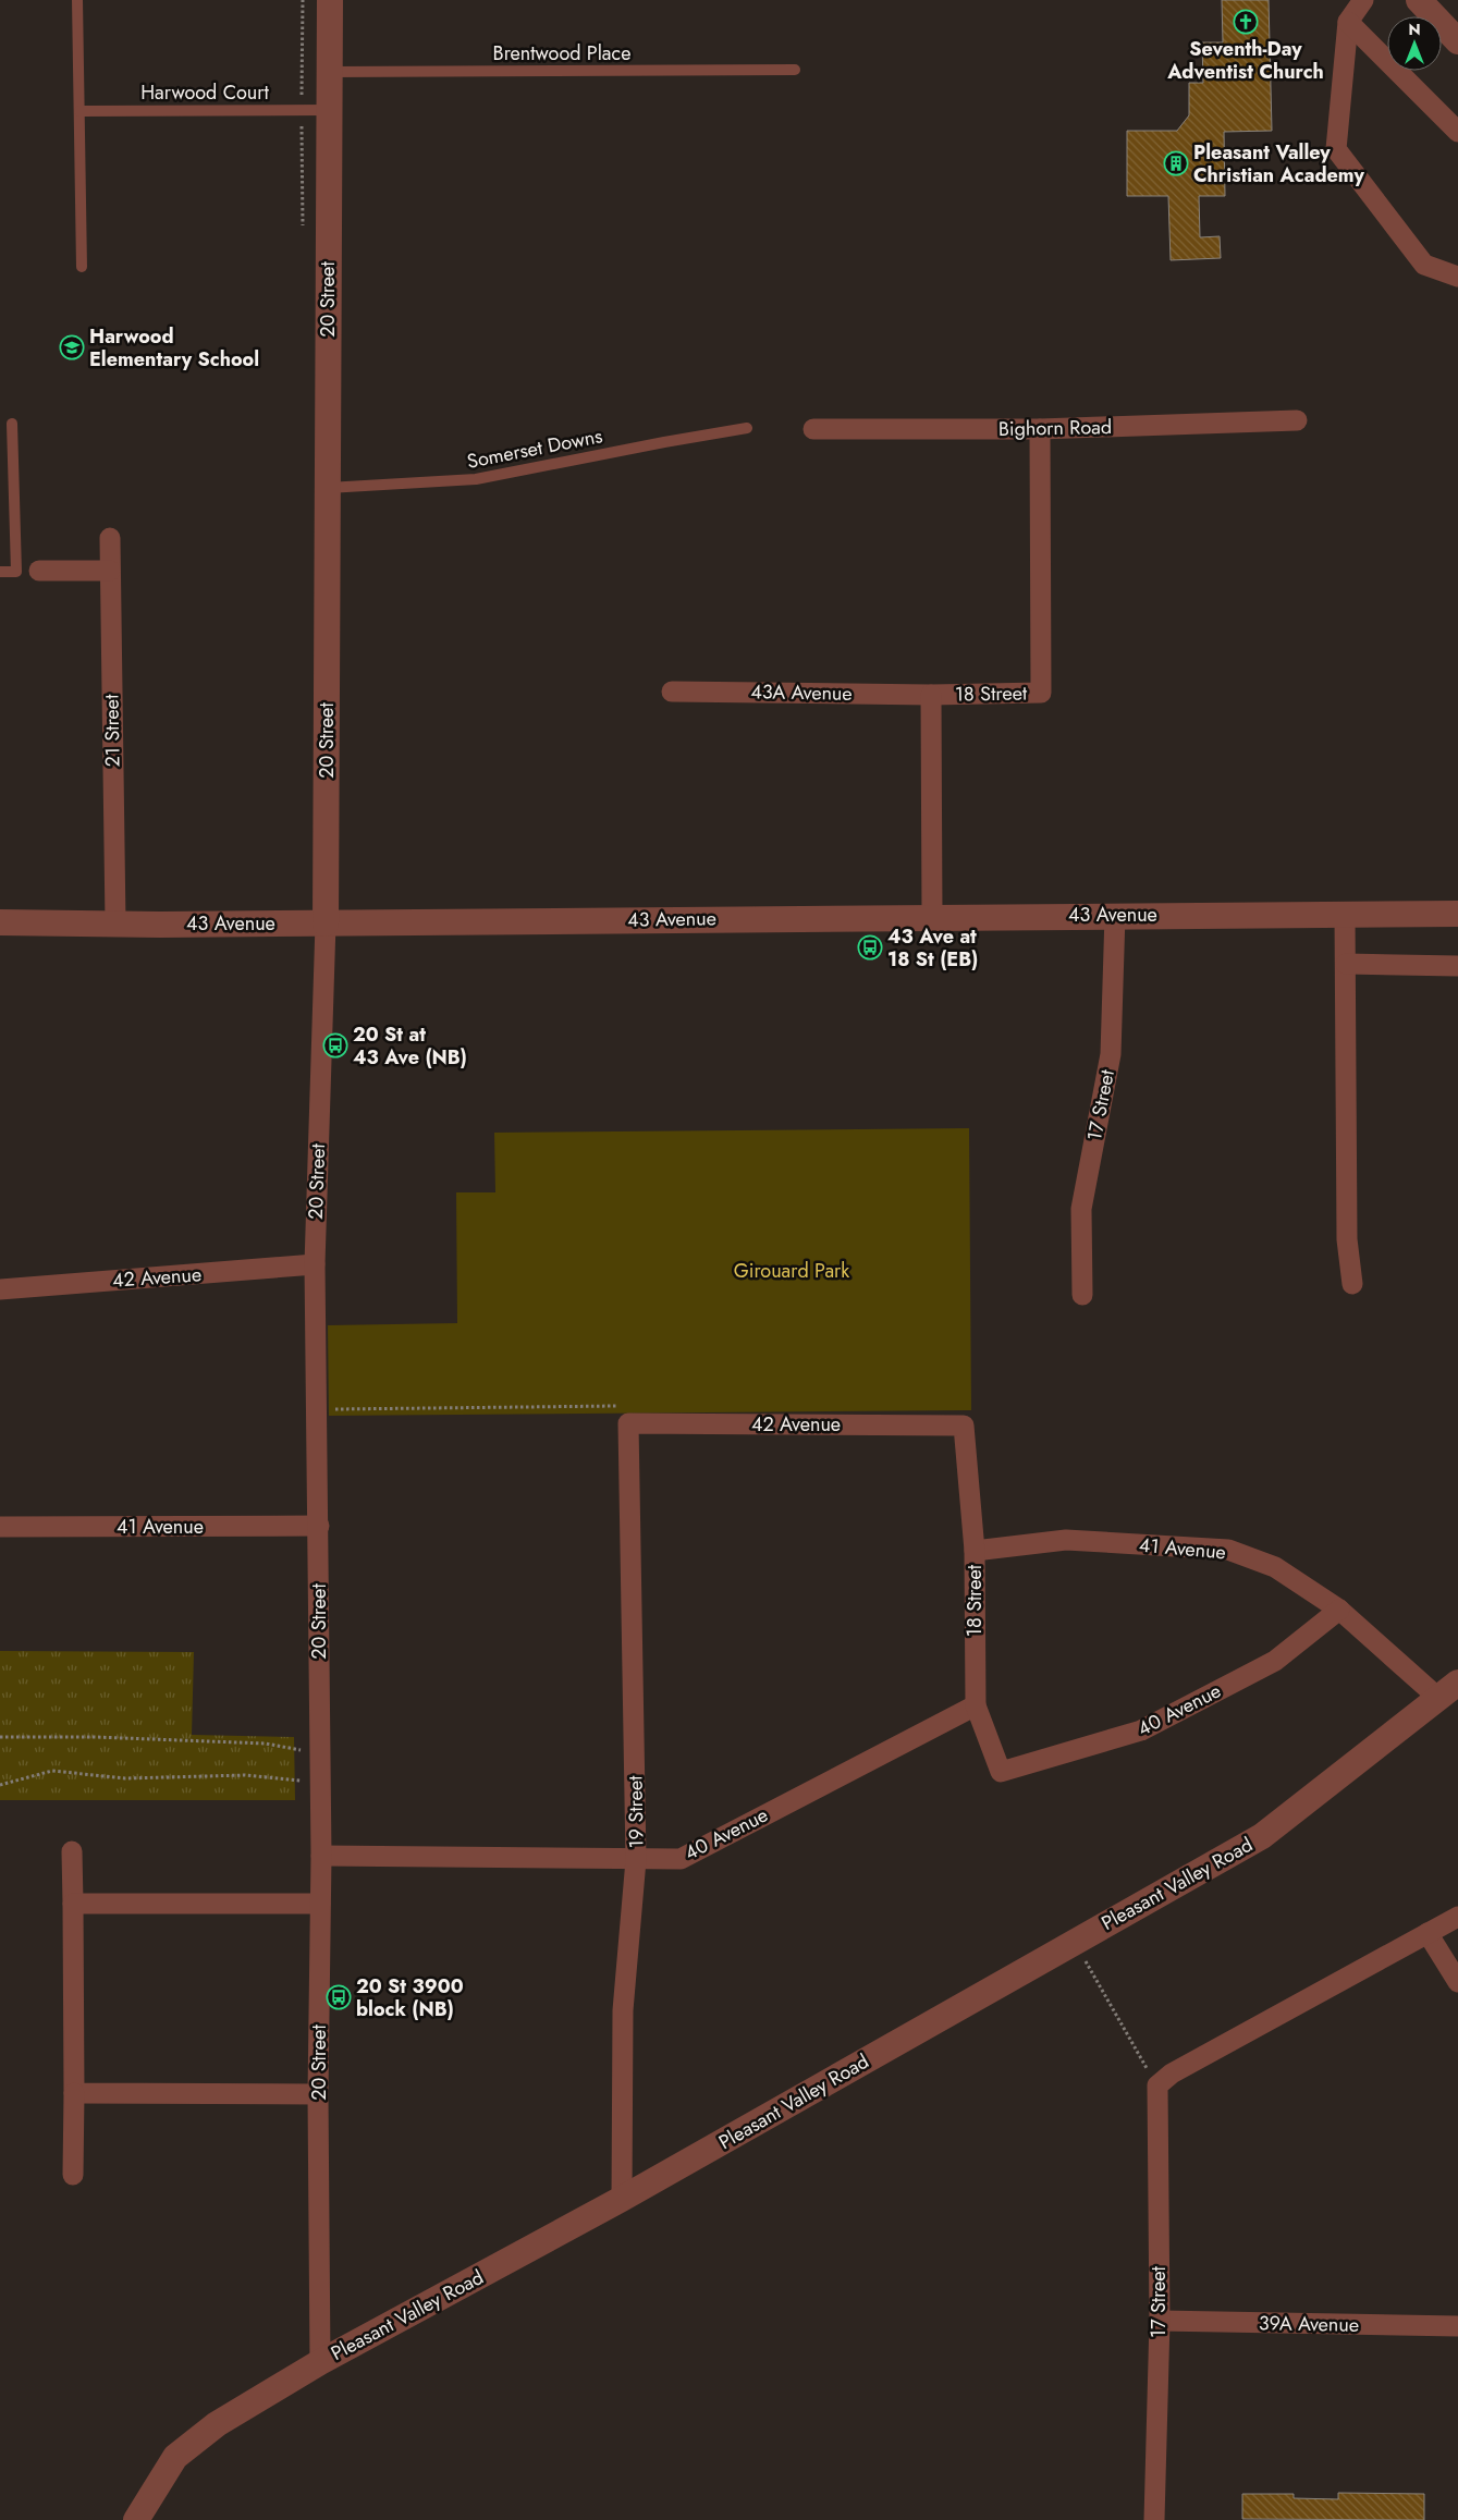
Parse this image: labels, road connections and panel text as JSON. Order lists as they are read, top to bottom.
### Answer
{
  "streets": {
    "street": [
      "20 Street",
      "Bighorn Road",
      "43A Avenue",
      "18 Street",
      "21 Street",
      "43 Avenue",
      "17 Street",
      "42 Avenue",
      "41 Avenue",
      "40 Avenue",
      "19 Street",
      "Pleasant Valley Road",
      "39A Avenue"
    ],
    "lane": ["Brentwood Place", "Harwood Court", "Somerset Downs"]
  },
  "crossings": [
    ["Brentwood Place", "20 Street"],
    ["Harwood Court", "20 Street"],
    ["20 Street", "Somerset Downs"],
    ["20 Street", "43 Avenue"],
    ["20 Street", "42 Avenue"],
    ["20 Street", "41 Avenue"],
    ["20 Street", "40 Avenue"],
    ["20 Street", "Pleasant Valley Road"],
    ["Bighorn Road", "18 Street"],
    ["43A Avenue", "18 Street"],
    ["18 Street", "43 Avenue"],
    ["18 Street", "42 Avenue"],
    ["18 Street", "41 Avenue"],
    ["18 Street", "40 Avenue"],
    ["21 Street", "43 Avenue"],
    ["43 Avenue", "17 Street"],
    ["17 Street", "39A Avenue"],
    ["42 Avenue", "19 Street"],
    ["41 Avenue", "40 Avenue"],
    ["41 Avenue", "Pleasant Valley Road"],
    ["40 Avenue", "19 Street"],
    ["19 Street", "Pleasant Valley Road"]
  ],
  "parks": ["Girouard Park"],
  "places": {
    "church": ["Seventh-Day Adventist Church"],
    "building": ["Pleasant Valley Christian Academy"],
    "school or university": ["Harwood Elementary School"],
    "bus stop": ["43 Ave at 18 St (EB)", "20 St at 43 Ave (NB)", "20 St 3900 block (NB)"]
  },
  "north": "top"
}
